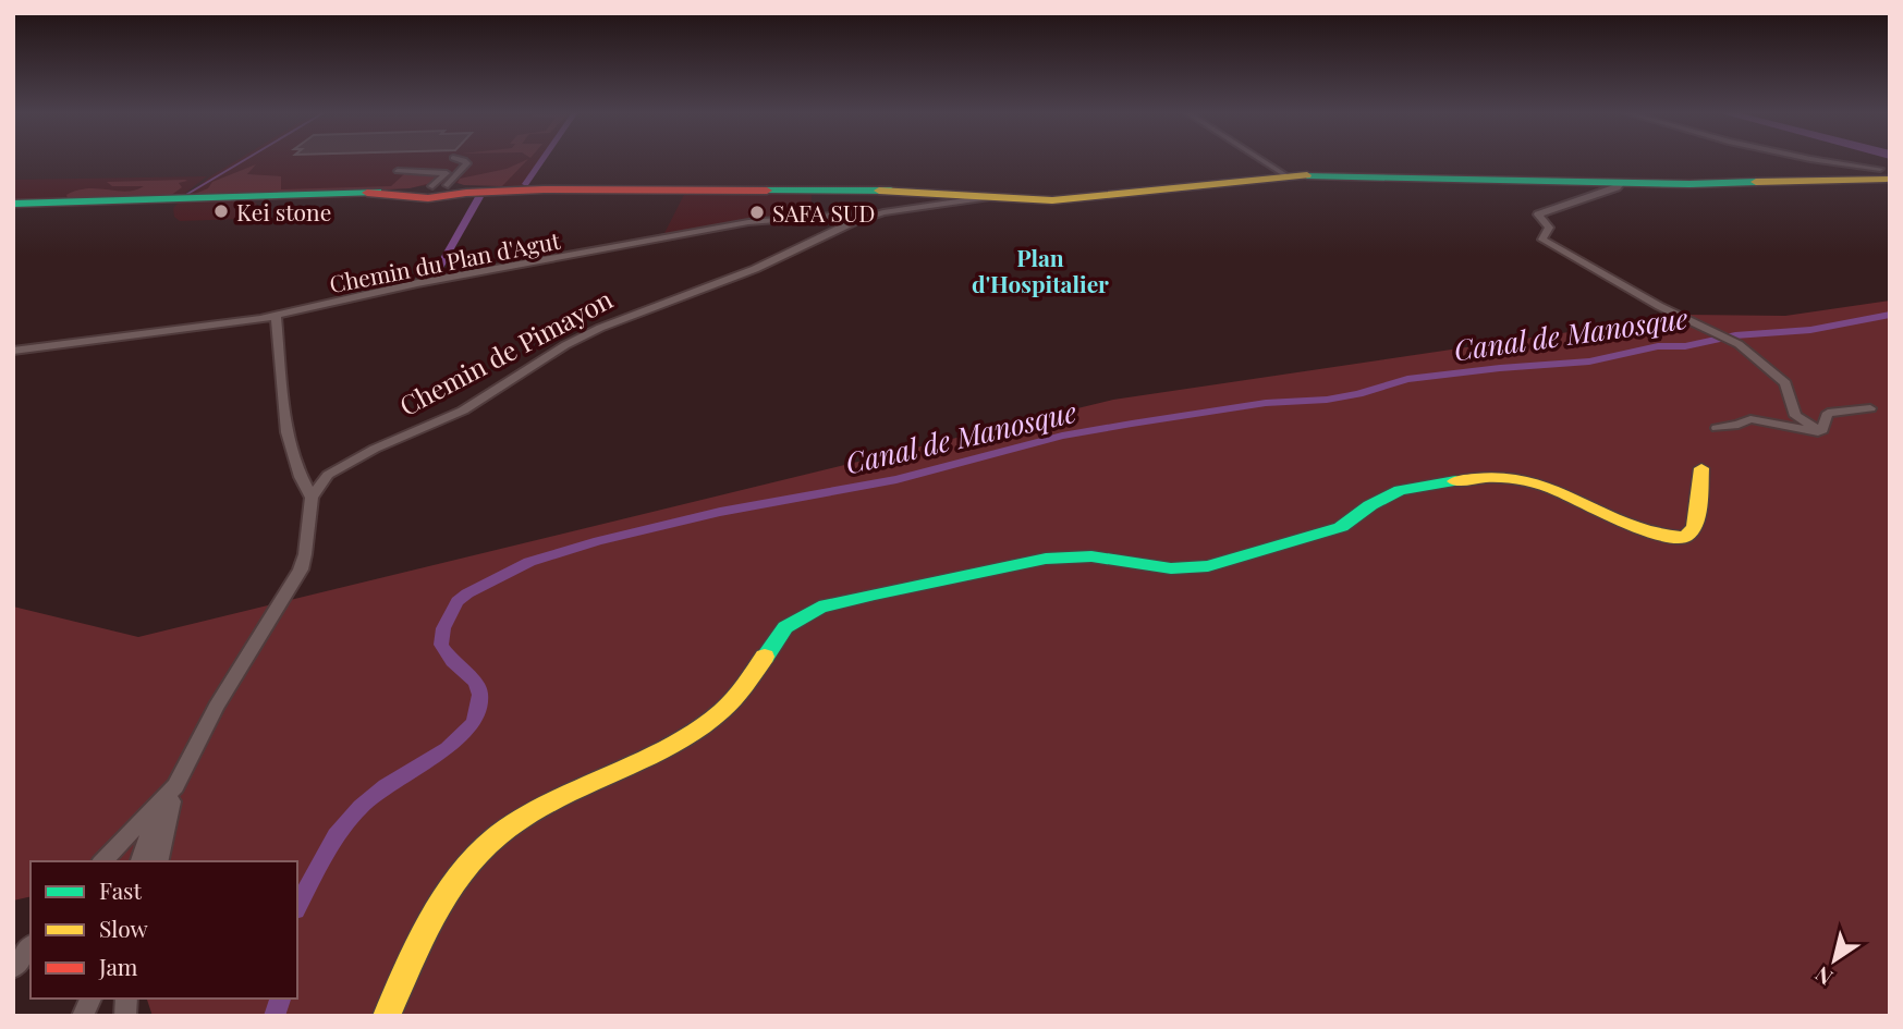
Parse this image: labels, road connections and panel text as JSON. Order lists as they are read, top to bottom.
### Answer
{
  "streets": {
    "street": ["Chemin du Plan d'Agut", "Chemin de Pimayon"]
  },
  "crossings": [
    ["Chemin du Plan d'Agut", "Chemin de Pimayon"]
  ],
  "districts": ["Plan d'Hospitalier"],
  "water": ["Canal de Manosque"],
  "places": ["Kei stone", "SAFA SUD"],
  "legend": ["Fast", "Slow", "Jam"],
  "north": "bottom left"
}
